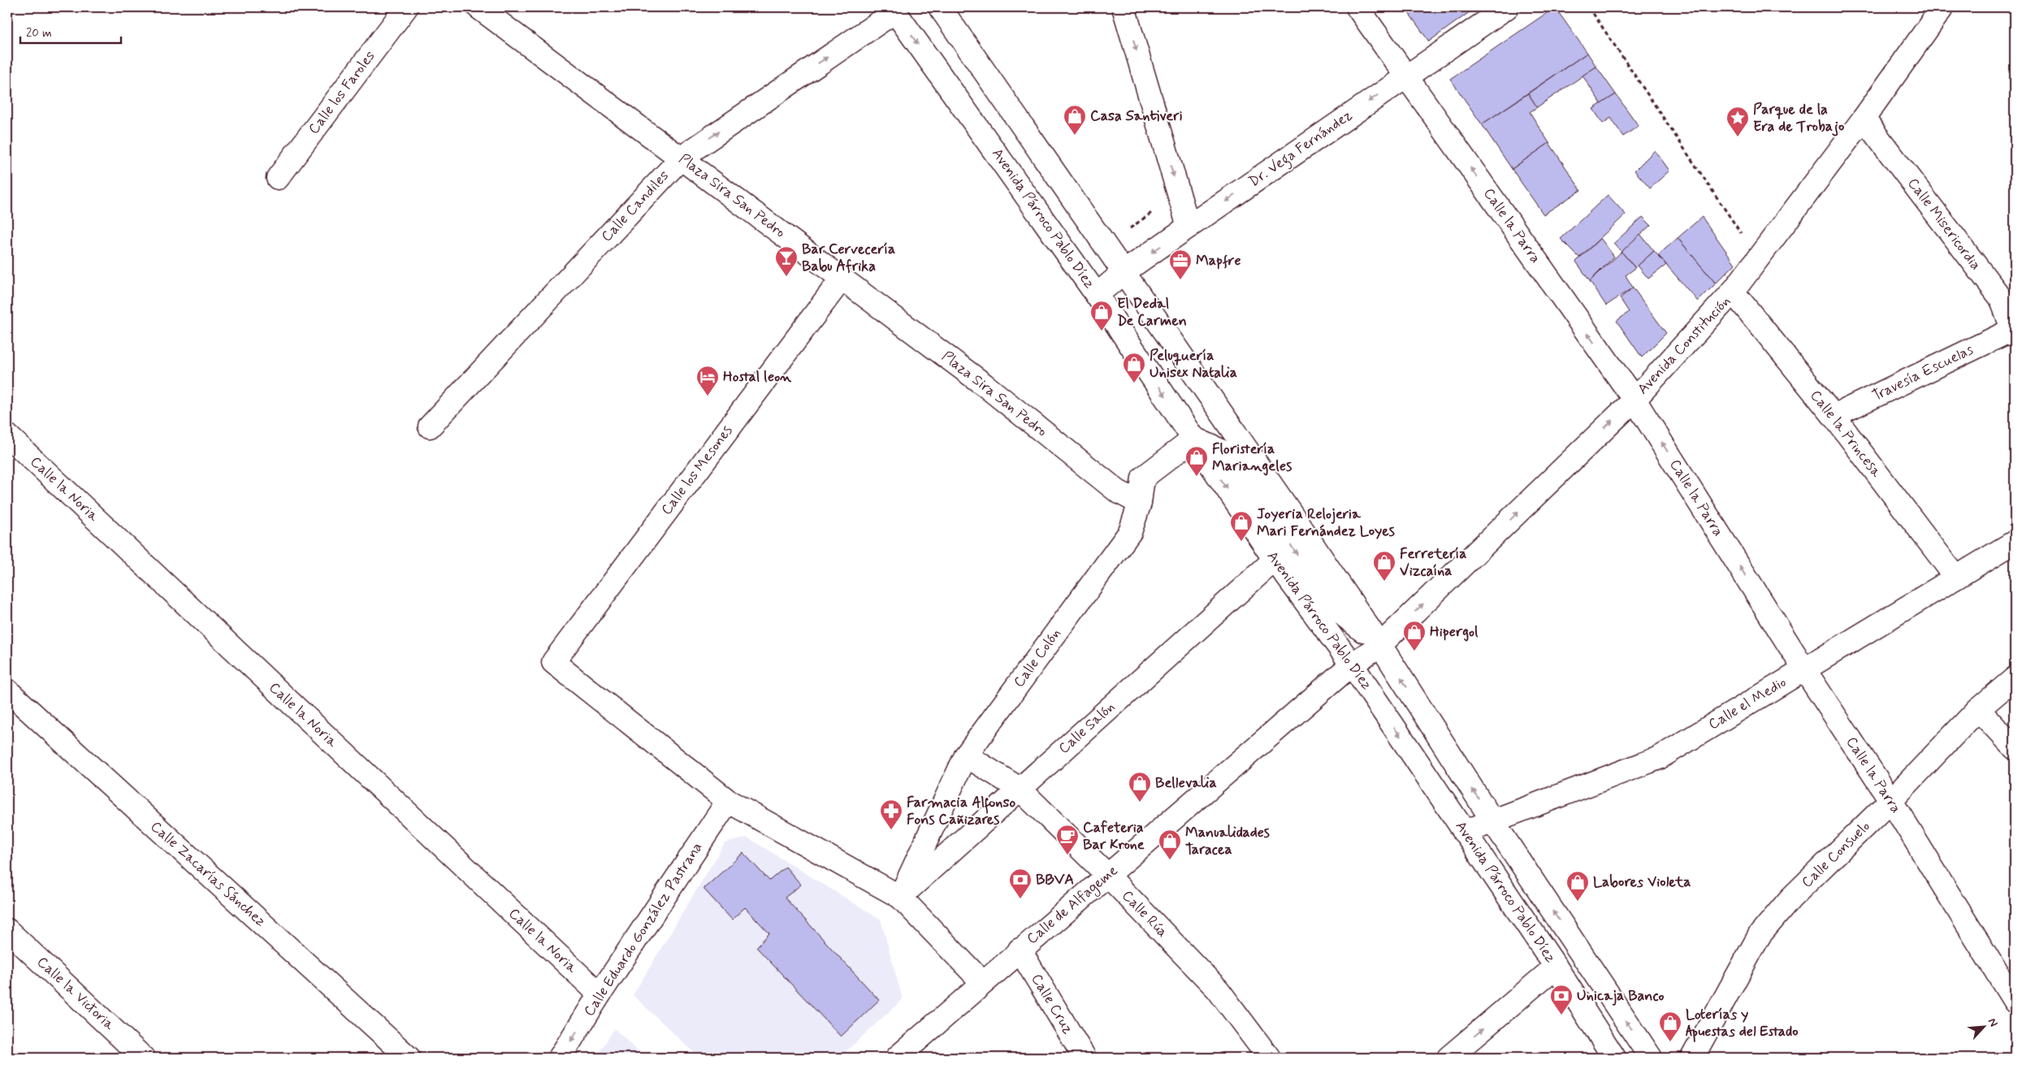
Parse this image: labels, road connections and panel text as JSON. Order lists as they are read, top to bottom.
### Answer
{
  "streets": {
    "street": [
      "Calle los Faroles",
      "Dr. Vega Fernández",
      "Plaza Sira San Pedro",
      "Calle Candiles",
      "Avenida Párroco Pablo Díez",
      "Calle Misericordia",
      "Calle la Parra",
      "Avenida Constitución",
      "Travesía Escuelas",
      "Calle la Princesa",
      "Calle los Mesones",
      "Calle la Noria",
      "Calle Colón",
      "Calle el Medio",
      "Calle Salón",
      "Calle Consuelo",
      "Calle Zacarías Sánchez",
      "Calle de Alfageme",
      "Calle Rúa",
      "Calle Eduardo González Pastrana",
      "Calle la Victoria",
      "Calle Cruz"
    ]
  },
  "crossings": [
    ["Dr. Vega Fernández", "Avenida Párroco Pablo Díez"],
    ["Dr. Vega Fernández", "Calle la Parra"],
    ["Plaza Sira San Pedro", "Calle Candiles"],
    ["Plaza Sira San Pedro", "Calle los Mesones"],
    ["Plaza Sira San Pedro", "Calle Colón"],
    ["Calle Candiles", "Avenida Párroco Pablo Díez"],
    ["Avenida Párroco Pablo Díez", "Avenida Constitución"],
    ["Avenida Párroco Pablo Díez", "Calle Colón"],
    ["Avenida Párroco Pablo Díez", "Calle el Medio"],
    ["Avenida Párroco Pablo Díez", "Calle Salón"],
    ["Avenida Párroco Pablo Díez", "Calle de Alfageme"],
    ["Calle Misericordia", "Avenida Constitución"],
    ["Calle Misericordia", "Travesía Escuelas"],
    ["Calle la Parra", "Avenida Constitución"],
    ["Calle la Parra", "Calle el Medio"],
    ["Calle la Parra", "Calle Consuelo"],
    ["Avenida Constitución", "Calle la Princesa"],
    ["Avenida Constitución", "Calle de Alfageme"],
    ["Travesía Escuelas", "Calle la Princesa"],
    ["Calle la Princesa", "Calle el Medio"],
    ["Calle los Mesones", "Calle Eduardo González Pastrana"],
    ["Calle la Noria", "Calle Eduardo González Pastrana"],
    ["Calle Colón", "Calle Salón"],
    ["Calle Colón", "Calle Rúa"],
    ["Calle Salón", "Calle Rúa"],
    ["Calle de Alfageme", "Calle Rúa"],
    ["Calle de Alfageme", "Calle Cruz"]
  ],
  "one_way": [
    "Dr. Vega Fernández",
    "Calle Candiles",
    "Calle la Parra",
    "Avenida Constitución"
  ],
  "places": {
    "shop": [
      "Casa Santiveri",
      "El Dedal De Carmen",
      "Peluquería Unisex Natalia",
      "Floristería Mariangeles",
      "Joyeria Relojeria Mari Fernández Loyes",
      "Ferretería Vizcaína",
      "Hipergol",
      "Bellevalia",
      "Manualidades Taracea",
      "Labores Violeta",
      "Loterías y Apuestas del Estado"
    ],
    "place": ["Parque de la Era de Trobajo"],
    "bar": ["Bar Cervecería Babu Afrika"],
    "office": ["Mapfre"],
    "hotel": ["Hostal leon"],
    "pharmacy": ["Farmacia Alfonso Fons Cañizares"],
    "cafe": ["Cafeteria Bar Krone"],
    "bank": ["BBVA", "Unicaja Banco"]
  },
  "scale_bar": "20 m",
  "north": "top right"
}
